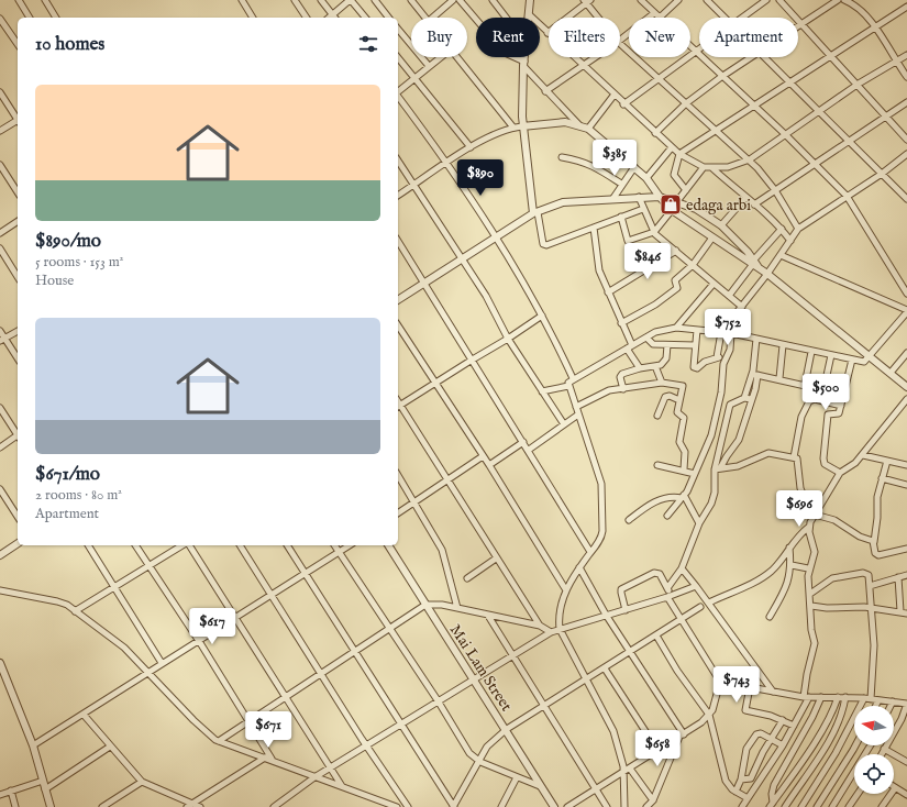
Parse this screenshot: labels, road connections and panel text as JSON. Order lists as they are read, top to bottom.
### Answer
{
  "streets": {
    "street": ["Mai Lam Street"]
  },
  "places": {
    "shop": ["edaga arbi"]
  },
  "north": "left",
  "page": {
    "chip": [
      "Buy",
      "Rent",
      "Filters",
      "New",
      "Apartment"
    ],
    "heading": "10 homes",
    "list": [
      {
        "name": "$890/mo",
        "note": "5 rooms · 153 m² · House"
      },
      {
        "name": "$671/mo",
        "note": "2 rooms · 80 m² · Apartment"
      }
    ],
    "price": [
      "$385",
      "$890",
      "$846",
      "$752",
      "$500",
      "$696",
      "$617",
      "$743",
      "$671",
      "$658"
    ]
  }
}
